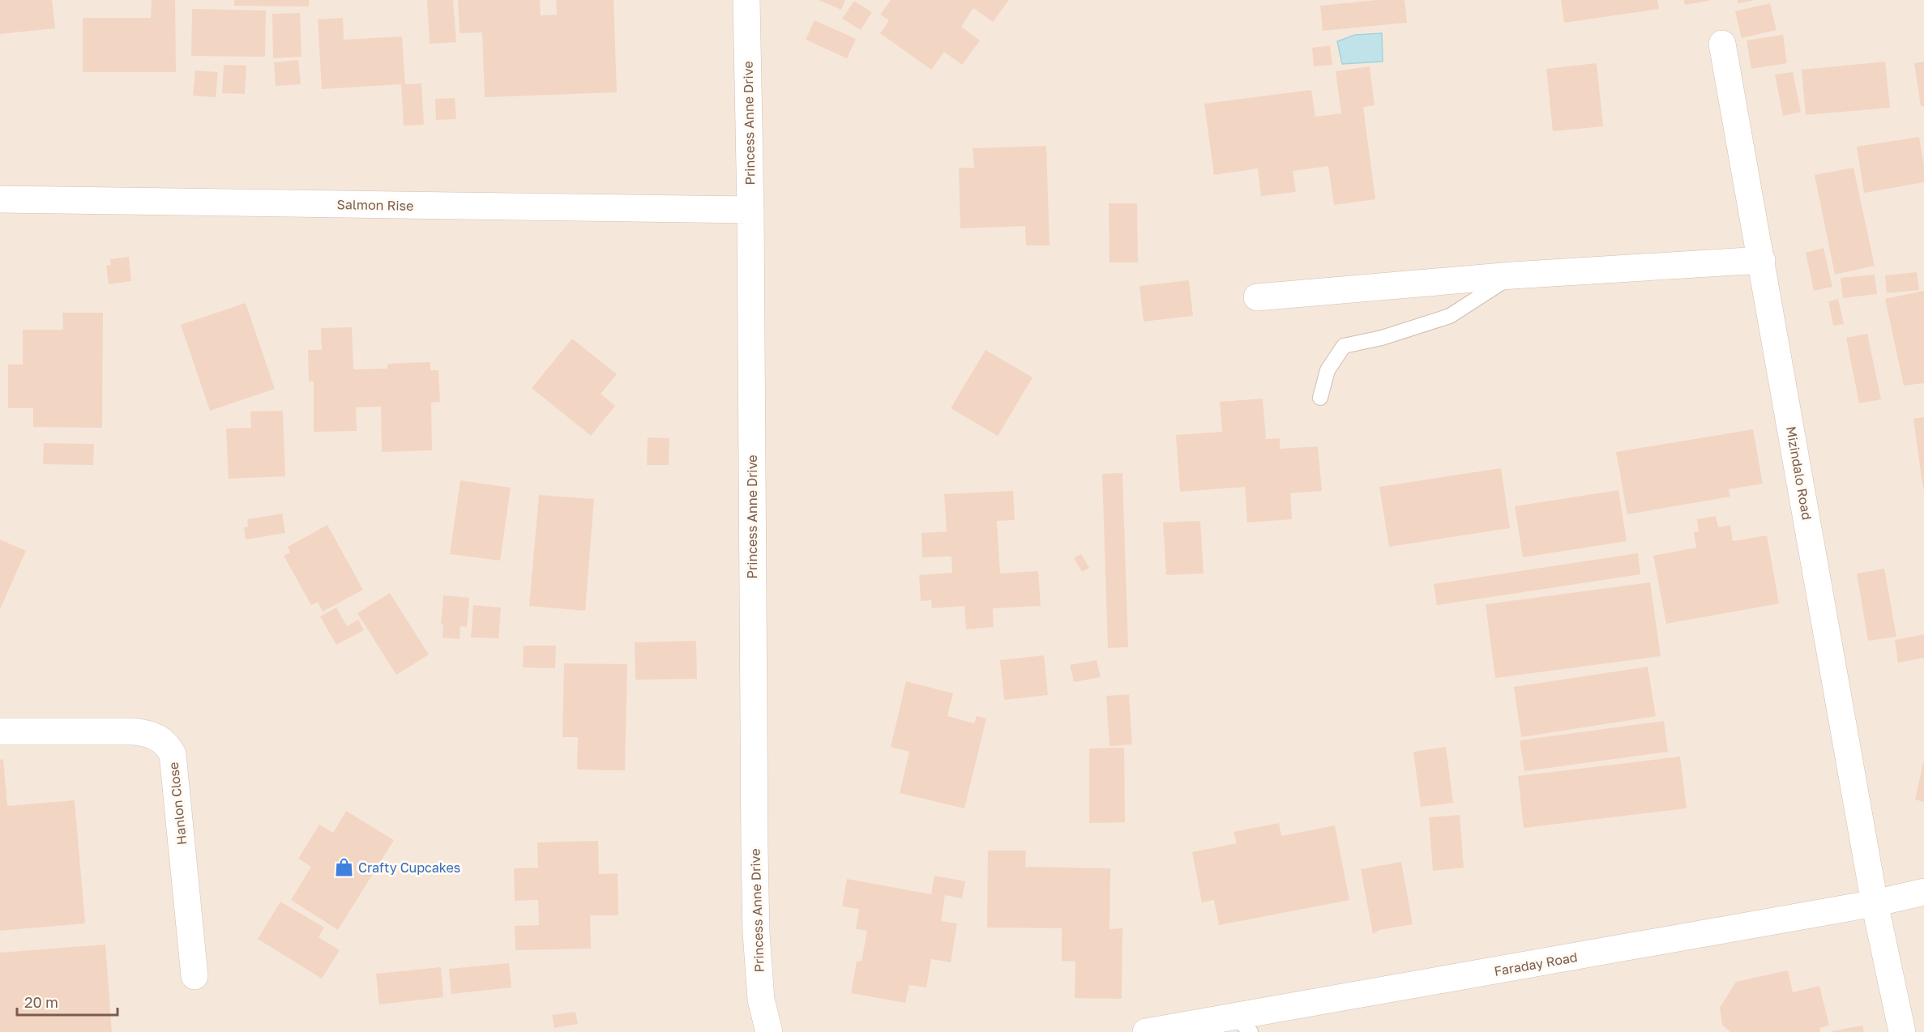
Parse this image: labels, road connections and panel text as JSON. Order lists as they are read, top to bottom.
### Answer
{
  "streets": {
    "street": [
      "Princess Anne Drive",
      "Salmon Rise",
      "Mizindalo Road",
      "Hanlon Close",
      "Faraday Road"
    ]
  },
  "crossings": [
    ["Princess Anne Drive", "Salmon Rise"],
    ["Mizindalo Road", "Faraday Road"]
  ],
  "places": {
    "shop": ["Crafty Cupcakes"]
  },
  "scale_bar": "20 m"
}
